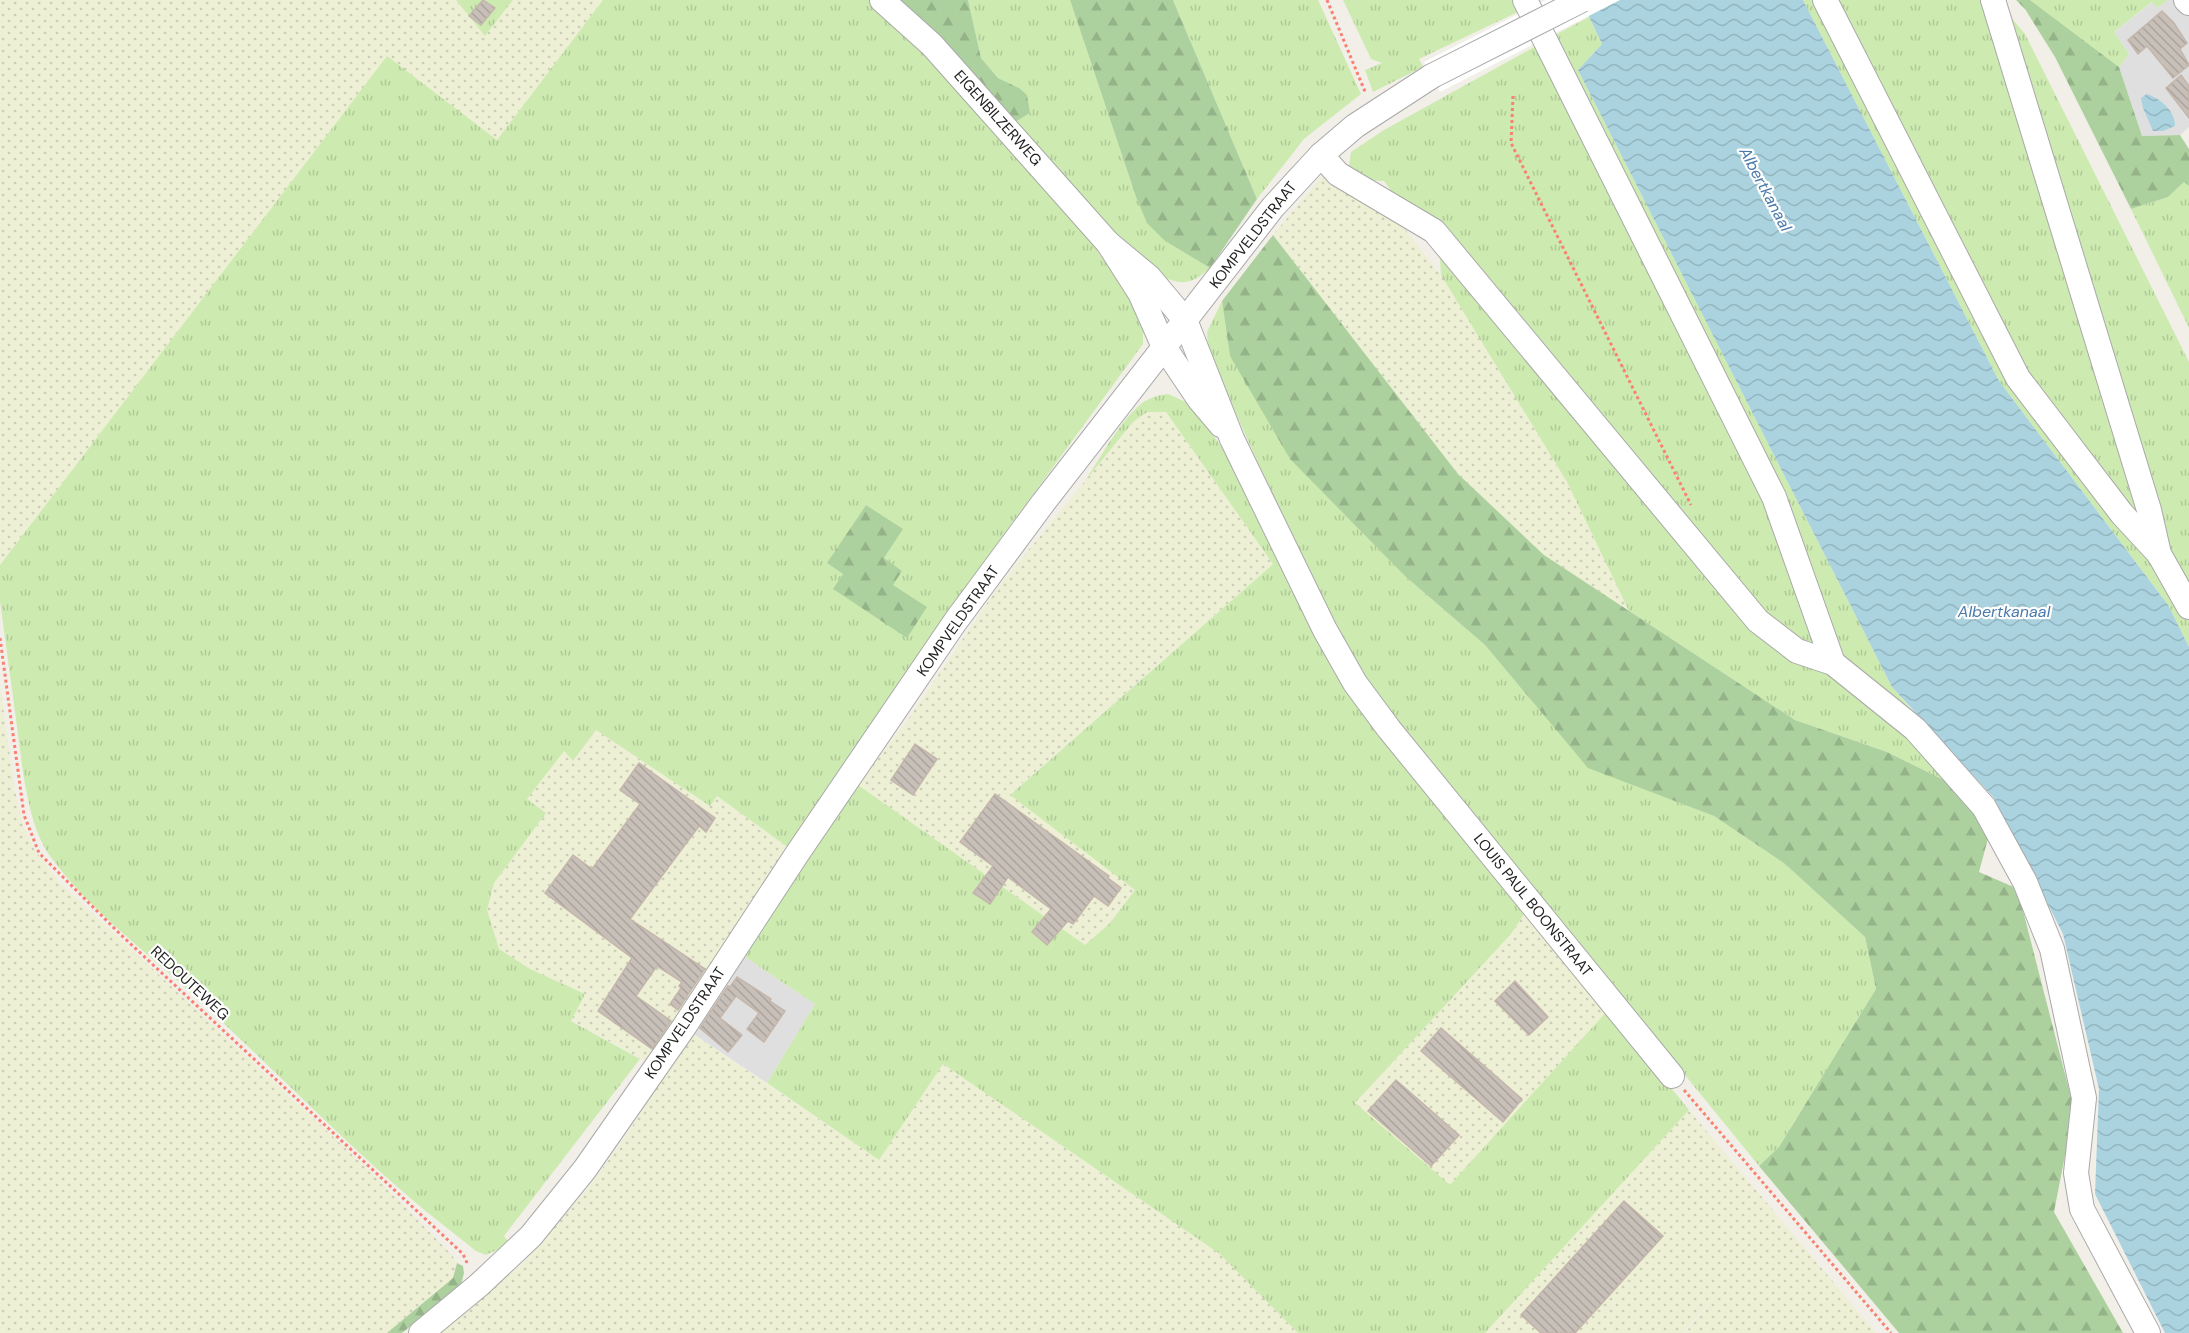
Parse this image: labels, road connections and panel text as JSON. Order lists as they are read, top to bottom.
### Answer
{
  "streets": {
    "street": ["EIGENBILZERWEG", "KOMPVELDSTRAAT", "LOUIS PAUL BOONSTRAAT"],
    "path": ["REDOUTEWEG"]
  },
  "crossings": [
    ["EIGENBILZERWEG", "KOMPVELDSTRAAT"],
    ["EIGENBILZERWEG", "LOUIS PAUL BOONSTRAAT"],
    ["KOMPVELDSTRAAT", "LOUIS PAUL BOONSTRAAT"],
    ["KOMPVELDSTRAAT", "REDOUTEWEG"]
  ],
  "water": ["Albertkanaal"]
}
